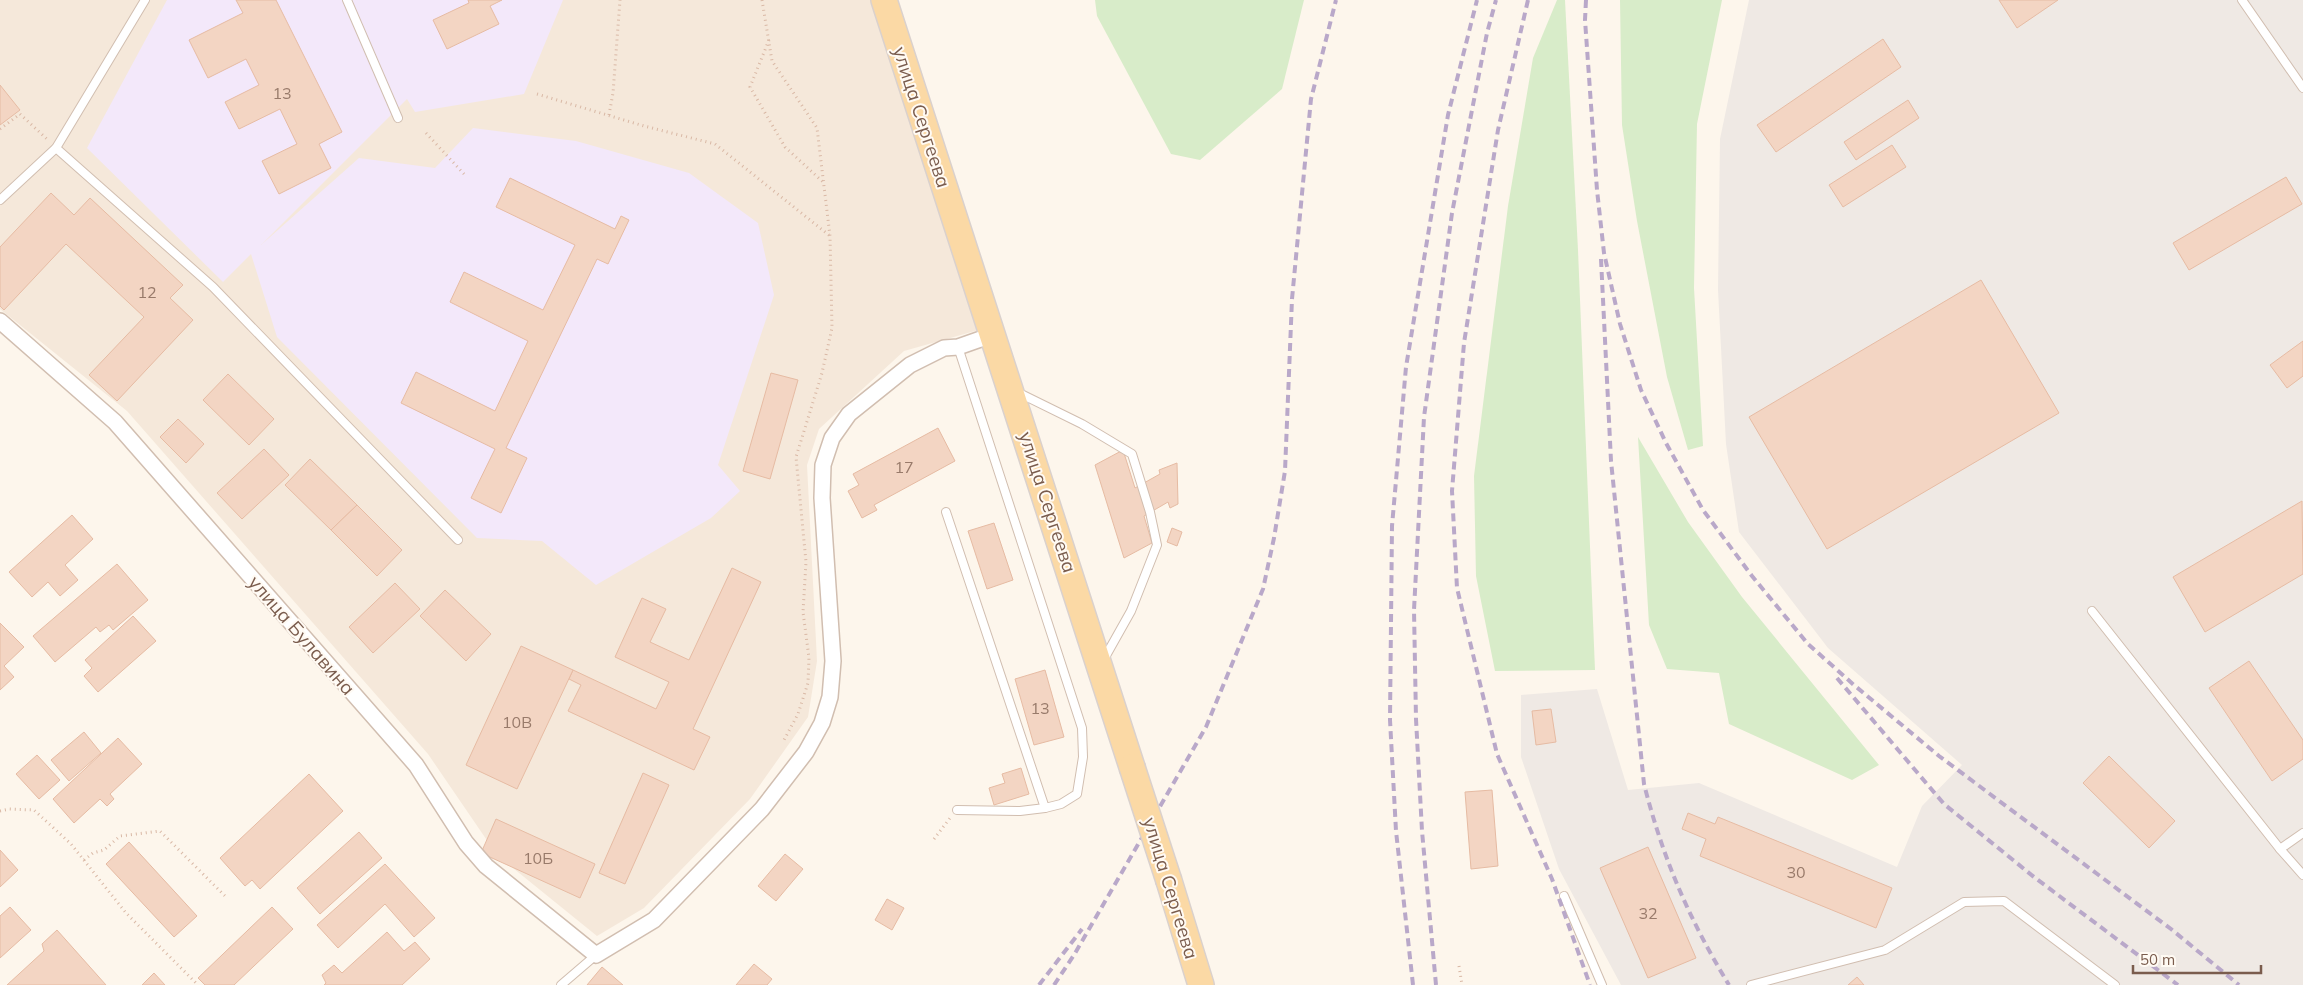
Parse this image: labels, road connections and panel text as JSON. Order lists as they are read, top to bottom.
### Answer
{
  "streets": {
    "main road": ["улица Сергеева"],
    "street": ["улица Булавина"]
  },
  "house_numbers": [
    "13",
    "12",
    "17",
    "13",
    "10В",
    "10Б",
    "30",
    "32"
  ],
  "scale_bar": "50 m"
}
